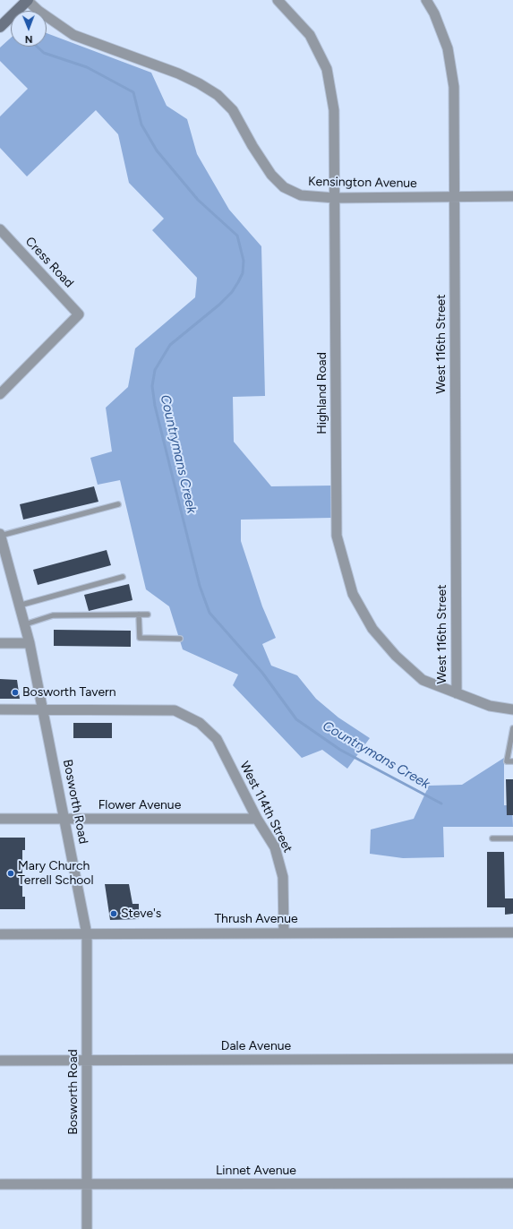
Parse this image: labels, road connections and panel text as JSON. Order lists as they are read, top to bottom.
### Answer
{
  "streets": {
    "street": [
      "Kensington Avenue",
      "Cress Road",
      "West 116th Street",
      "Highland Road",
      "Bosworth Road",
      "Flower Avenue",
      "West 114th Street",
      "Thrush Avenue",
      "Dale Avenue",
      "Linnet Avenue"
    ]
  },
  "crossings": [
    ["Kensington Avenue", "West 116th Street"],
    ["Kensington Avenue", "Highland Road"],
    ["West 116th Street", "Highland Road"],
    ["Bosworth Road", "Flower Avenue"],
    ["Bosworth Road", "West 114th Street"],
    ["Bosworth Road", "Thrush Avenue"],
    ["Bosworth Road", "Dale Avenue"],
    ["Bosworth Road", "Linnet Avenue"],
    ["Flower Avenue", "West 114th Street"],
    ["West 114th Street", "Thrush Avenue"]
  ],
  "water": ["Countrymans Creek"],
  "places": ["Bosworth Tavern", "Mary Church Terrell School", "Steve's"],
  "north": "bottom"
}
